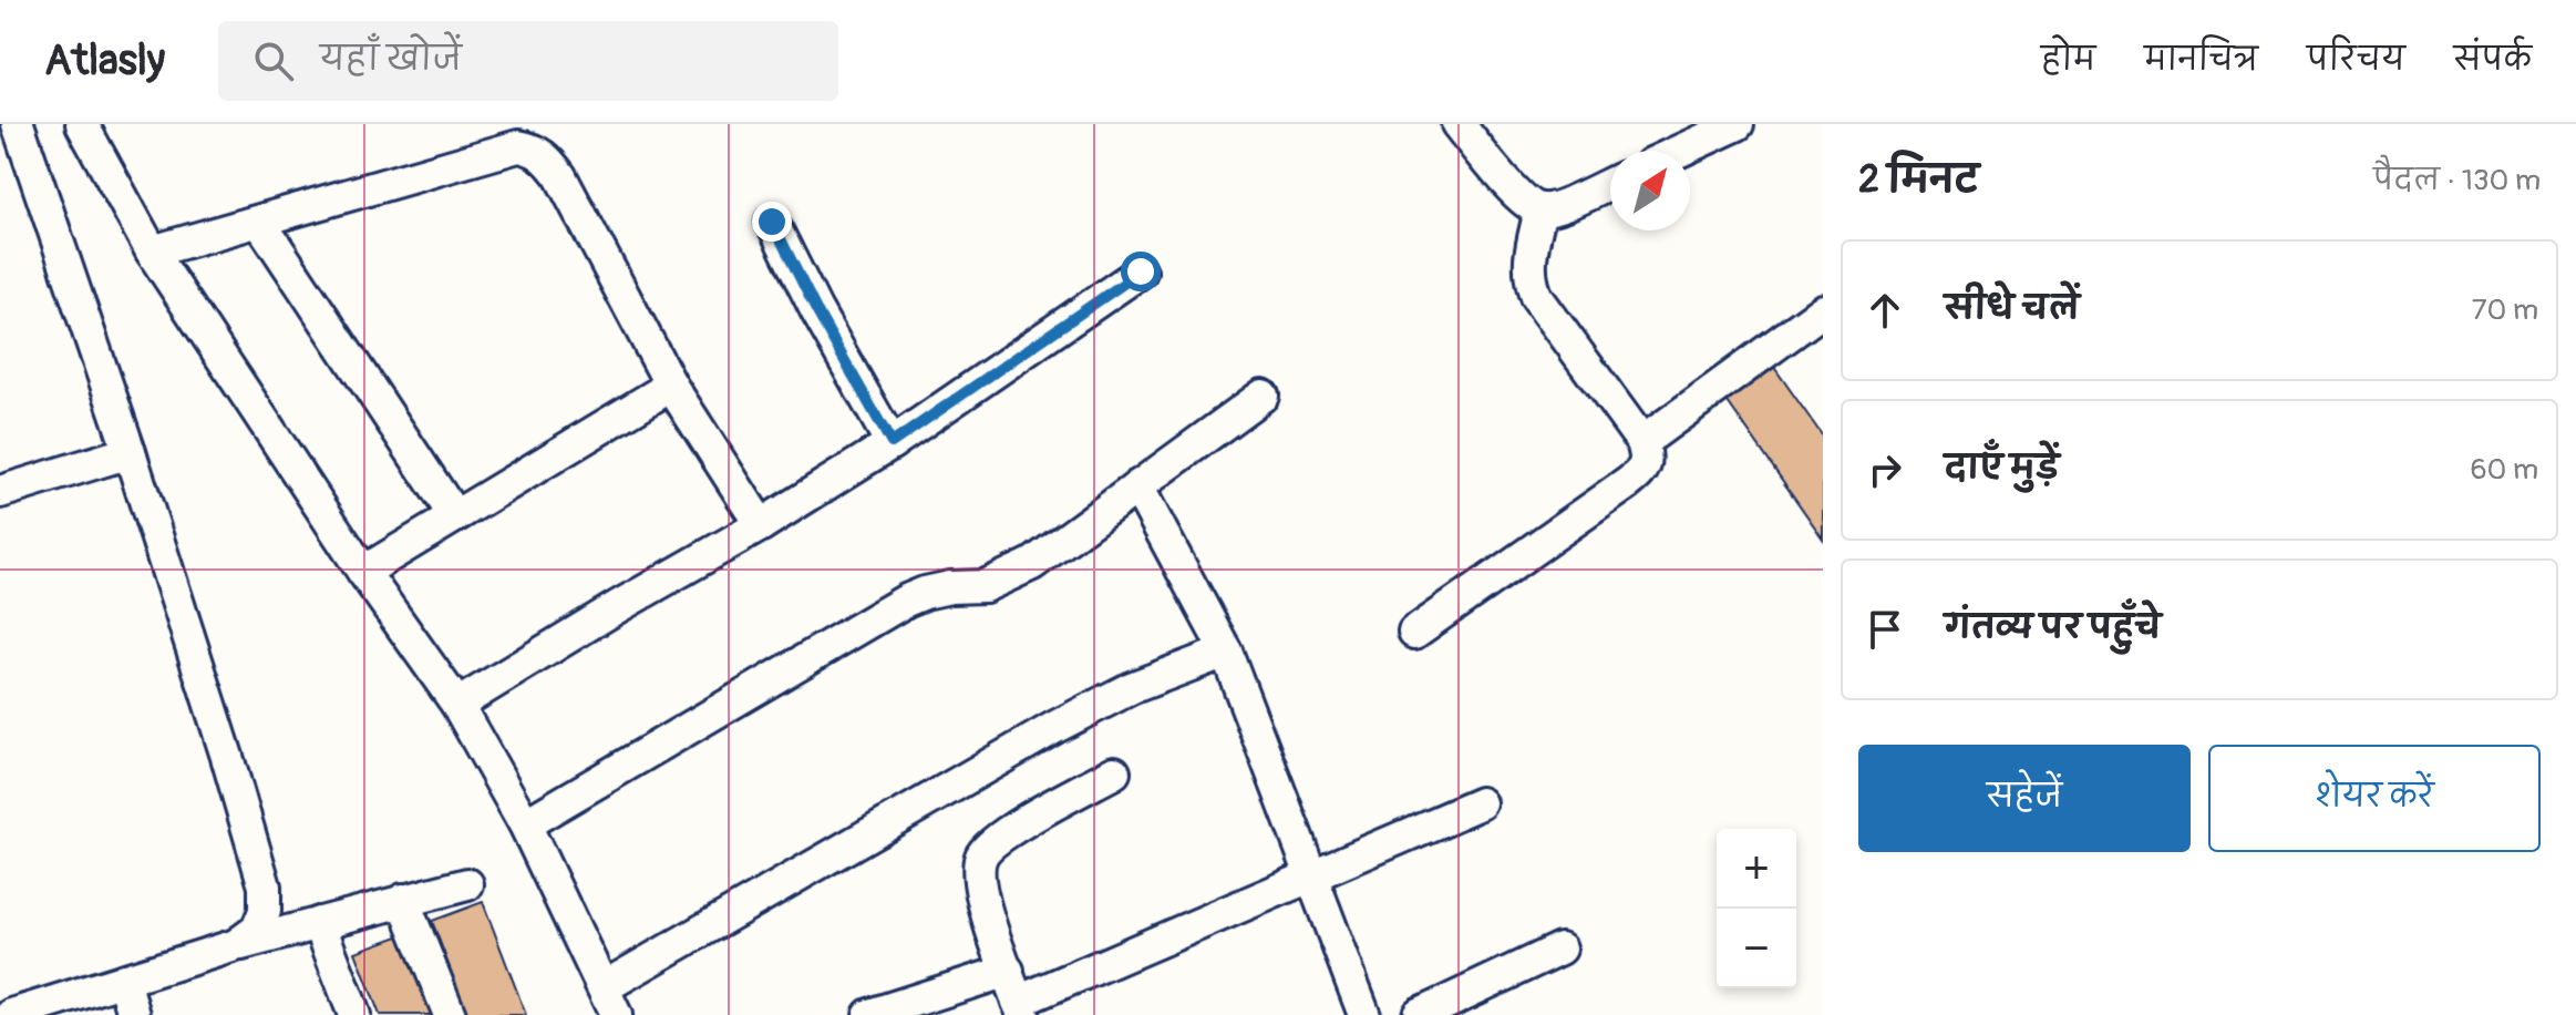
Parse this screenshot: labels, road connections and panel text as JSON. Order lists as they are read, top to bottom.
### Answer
{
  "north": "top right",
  "page": {
    "header": "Atlasly",
    "search": "यहाँ खोजें",
    "nav": [
      "होम",
      "मानचित्र",
      "परिचय",
      "संपर्क"
    ],
    "heading": ["2 मिनट", "पैदल · 130 m"],
    "list": [
      ["सीधे चलें", "70 m"],
      ["दाएँ मुड़ें", "60 m"],
      "गंतव्य पर पहुँचे"
    ],
    "buttons": ["सहेजें", "शेयर करें"],
    "map_buttons": ["+", "−"]
  }
}
